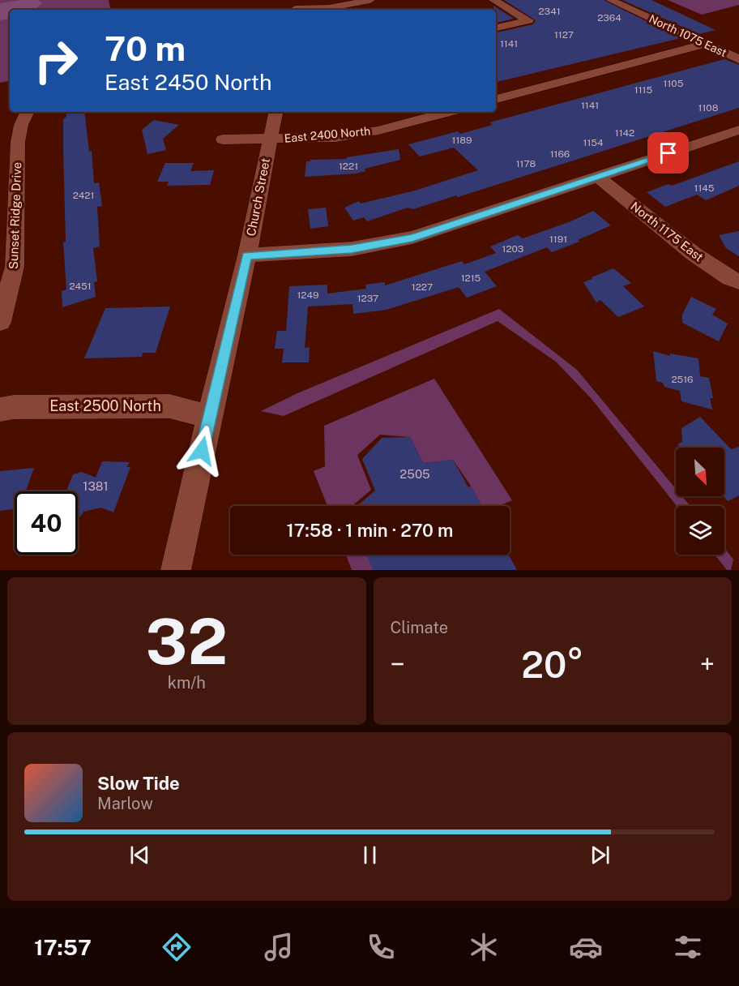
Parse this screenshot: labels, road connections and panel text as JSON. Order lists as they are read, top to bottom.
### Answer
{
  "streets": {
    "street": [
      "North 1075 East",
      "East 2400 North",
      "Church Street",
      "Sunset Ridge Drive",
      "North 1175 East",
      "East 2500 North"
    ]
  },
  "crossings": [
    ["East 2400 North", "Church Street"],
    ["Church Street", "East 2500 North"]
  ],
  "house_numbers": [
    "2341",
    "2364",
    "1127",
    "1141",
    "1105",
    "1115",
    "1141",
    "1108",
    "1142",
    "1189",
    "1154",
    "1166",
    "1178",
    "1221",
    "1145",
    "2421",
    "1191",
    "1203",
    "1215",
    "2451",
    "1227",
    "1249",
    "1237",
    "2516",
    "2505",
    "1381"
  ],
  "north": "bottom right",
  "page": {
    "turn": ["70 m", "East 2450 North"],
    "limit": "40",
    "trip": "17:58 · 1 min · 270 m",
    "tile": [
      ["32", "km/h"],
      "Climate"
    ],
    "heat": ["−", "20°", "+"],
    "song": ["Slow Tide", "Marlow"],
    "tabs": "17:57"
  }
}
